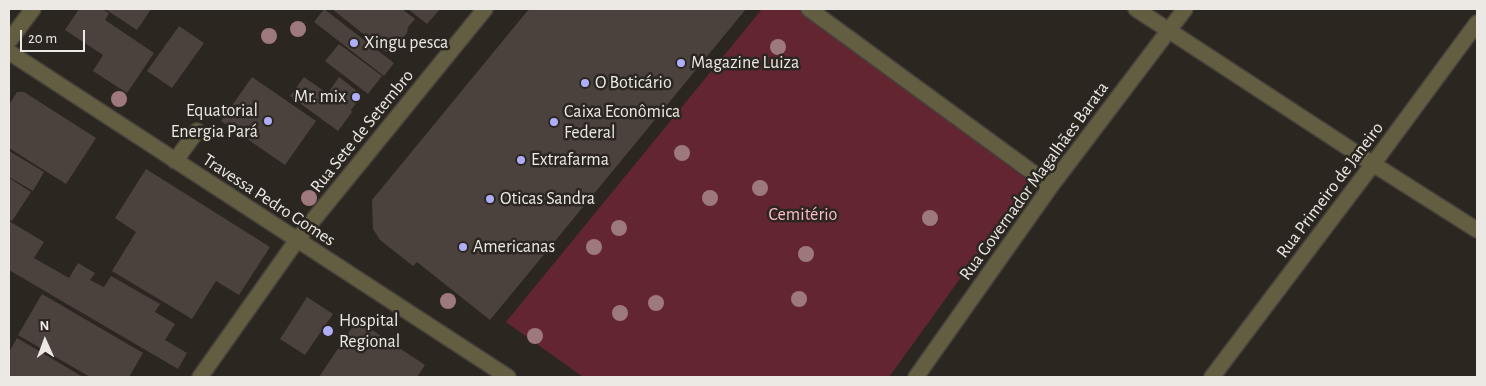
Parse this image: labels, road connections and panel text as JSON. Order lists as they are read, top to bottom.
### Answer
{
  "streets": {
    "street": [
      "Rua Sete de Setembro",
      "Rua Governador Magalhães Barata",
      "Rua Primeiro de Janeiro",
      "Travessa Pedro Gomes"
    ]
  },
  "crossings": [
    ["Rua Sete de Setembro", "Travessa Pedro Gomes"]
  ],
  "parks": ["Cemitério"],
  "places": [
    "Xingu pesca",
    "Magazine Luiza",
    "O Boticário",
    "Mr. mix",
    "Equatorial Energia Pará",
    "Caixa Econômica Federal",
    "Extrafarma",
    "Oticas Sandra",
    "Americanas",
    "Hospital Regional"
  ],
  "scale_bar": "20 m",
  "north": "top"
}
